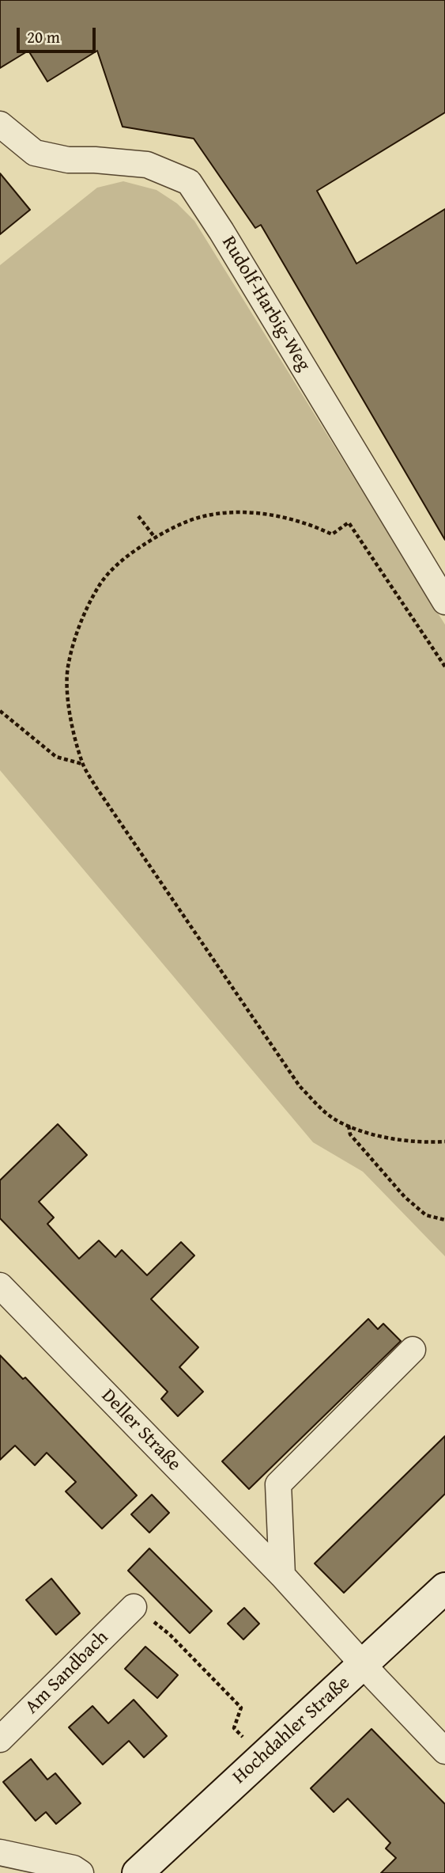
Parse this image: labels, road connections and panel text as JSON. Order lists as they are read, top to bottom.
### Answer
{
  "streets": {
    "street": [
      "Rudolf-Harbig-Weg",
      "Deller Straße",
      "Am Sandbach",
      "Hochdahler Straße"
    ]
  },
  "crossings": [
    ["Deller Straße", "Hochdahler Straße"]
  ],
  "scale_bar": "20 m"
}
